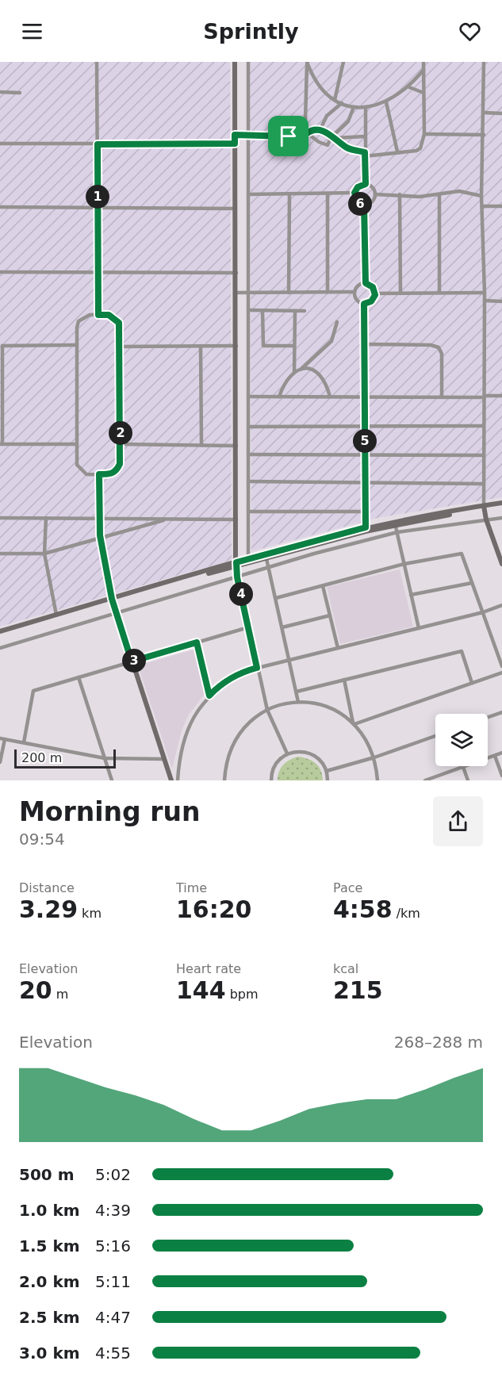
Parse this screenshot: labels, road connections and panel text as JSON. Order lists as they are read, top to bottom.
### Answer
{
  "scale_bar": "200 m",
  "page": {
    "header": "Sprintly",
    "pins": [
      "1",
      "6",
      "2",
      "5",
      "4",
      "3"
    ],
    "scale": "200 m",
    "heading": ["Morning run", "09:54"],
    "stats": [
      ["Distance", "3.29 km"],
      ["Time", "16:20"],
      ["Pace", "4:58 /km"],
      ["Elevation", "20 m"],
      ["Heart rate", "144 bpm"],
      ["kcal", "215"]
    ],
    "chart": ["Elevation", "268–288 m"],
    "list": [
      {
        "name": "500 m",
        "note": "5:02"
      },
      {
        "name": "1.0 km",
        "note": "4:39"
      },
      {
        "name": "1.5 km",
        "note": "5:16"
      },
      {
        "name": "2.0 km",
        "note": "5:11"
      },
      {
        "name": "2.5 km",
        "note": "4:47"
      },
      {
        "name": "3.0 km",
        "note": "4:55"
      }
    ]
  }
}
